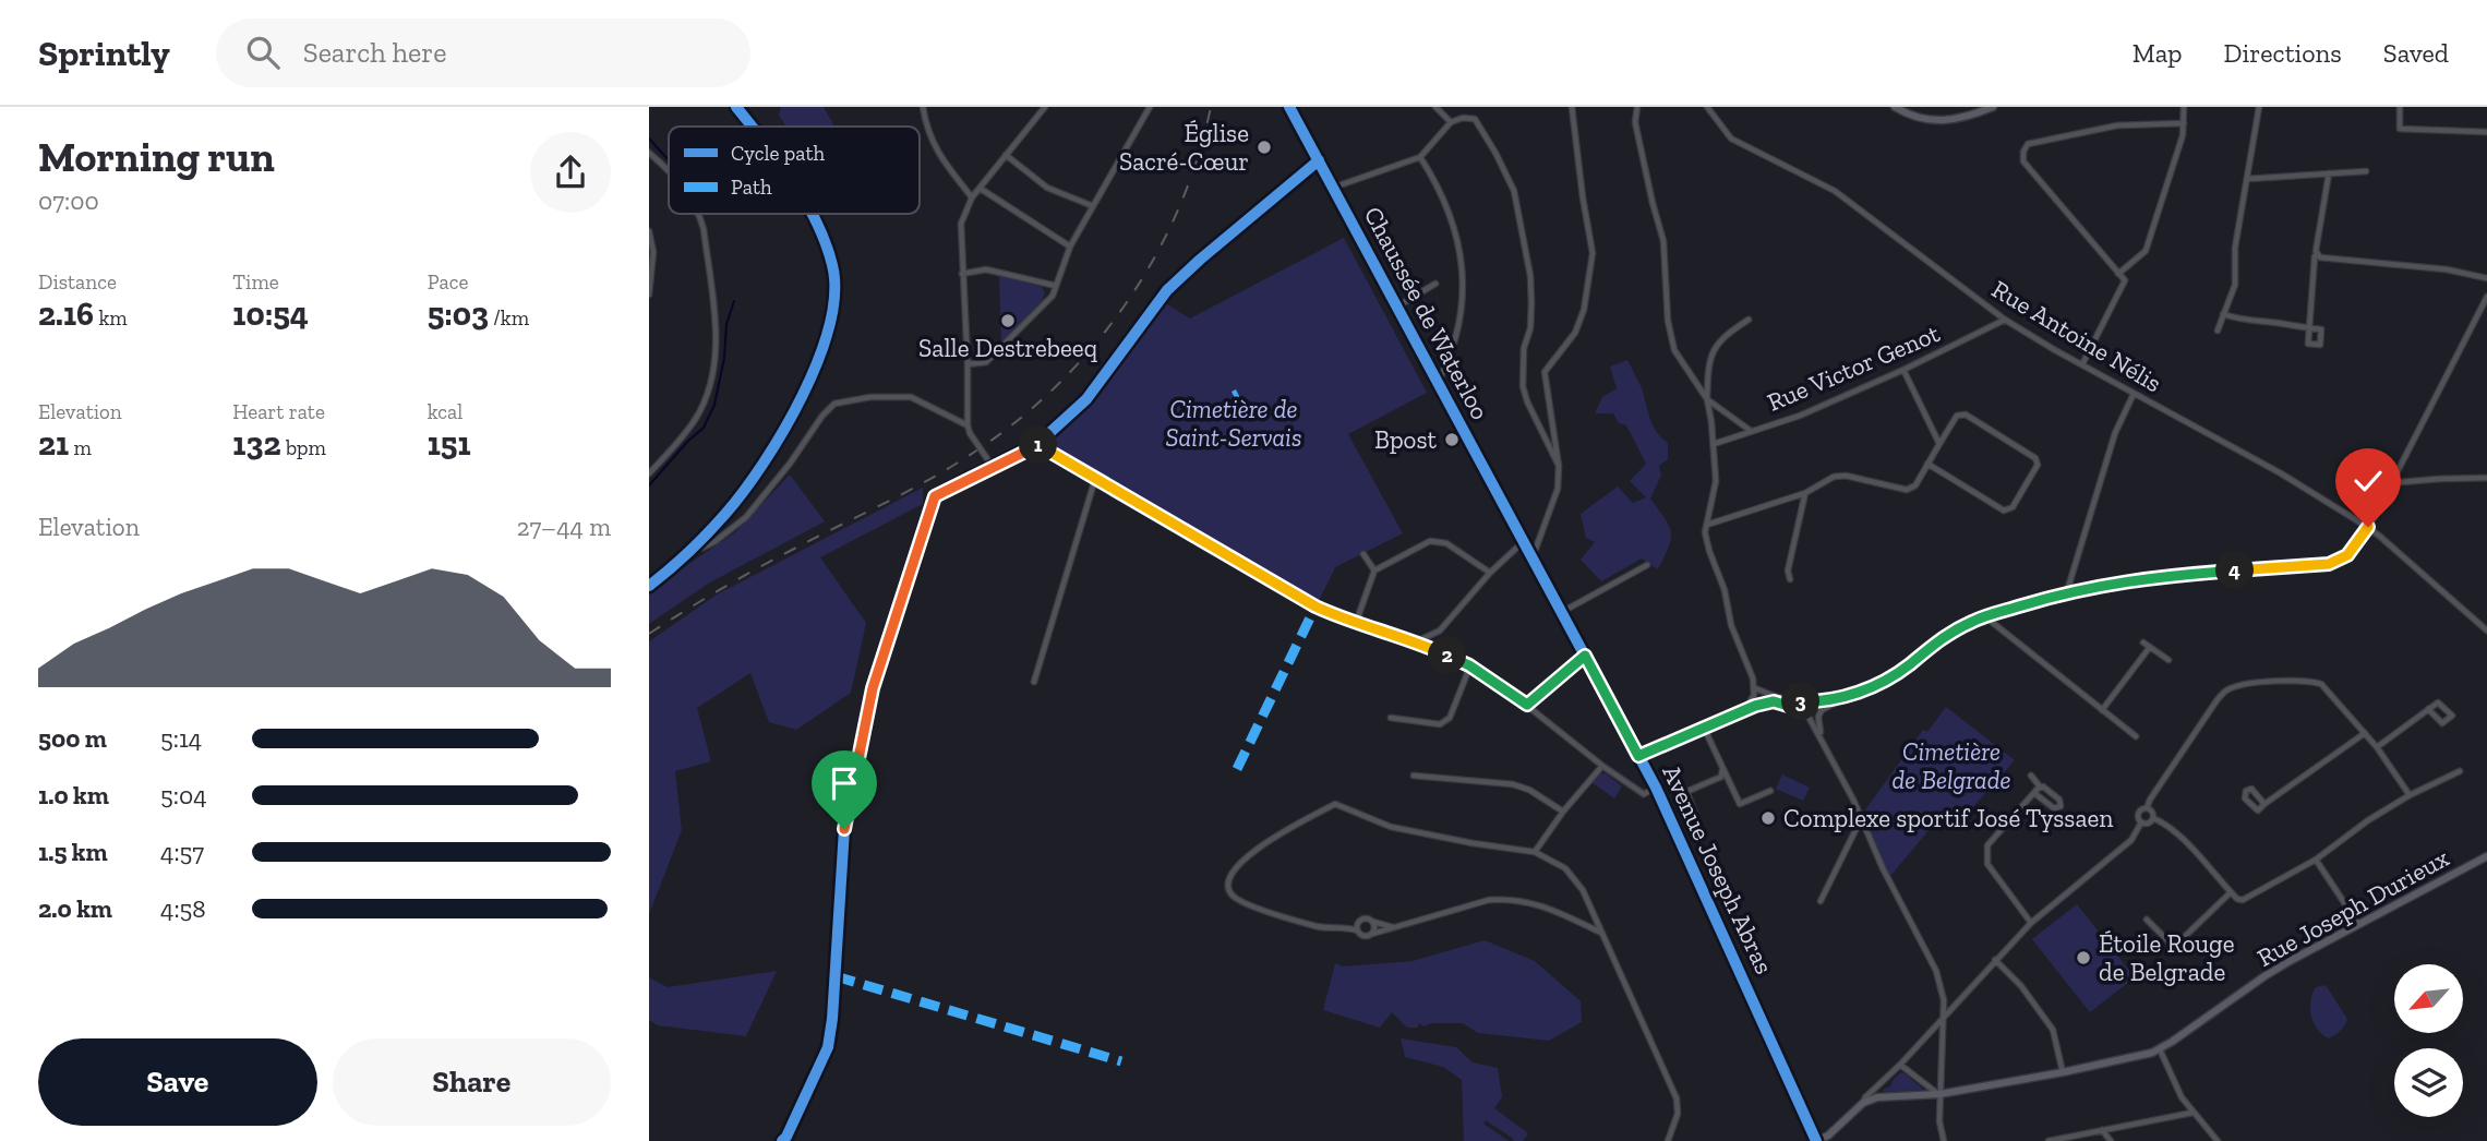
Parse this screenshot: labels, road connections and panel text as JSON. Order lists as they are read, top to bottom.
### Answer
{
  "streets": {
    "main road": ["Chaussée de Waterloo", "Avenue Joseph Abras"],
    "street": ["Rue Antoine Nélis", "Rue Victor Genot", "Rue Joseph Durieux"]
  },
  "crossings": [
    ["Chaussée de Waterloo", "Avenue Joseph Abras"],
    ["Rue Antoine Nélis", "Rue Victor Genot"]
  ],
  "parks": ["Cimetière de Saint-Servais", "Cimetière de Belgrade"],
  "places": [
    "Église Sacré-Cœur",
    "Salle Destrebeeq",
    "Bpost",
    "Complexe sportif José Tyssaen",
    "Étoile Rouge de Belgrade"
  ],
  "legend": ["Cycle path", "Path"],
  "north": "bottom left",
  "page": {
    "header": "Sprintly",
    "search": "Search here",
    "nav": ["Map", "Directions", "Saved"],
    "heading": ["Morning run", "07:00"],
    "stats": [
      ["Distance", "2.16 km"],
      ["Time", "10:54"],
      ["Pace", "5:03 /km"],
      ["Elevation", "21 m"],
      ["Heart rate", "132 bpm"],
      ["kcal", "151"]
    ],
    "pins": [
      "1",
      "4",
      "2",
      "3"
    ],
    "chart": ["Elevation", "27–44 m"],
    "list": [
      {
        "name": "500 m",
        "note": "5:14"
      },
      {
        "name": "1.0 km",
        "note": "5:04"
      },
      {
        "name": "1.5 km",
        "note": "4:57"
      },
      {
        "name": "2.0 km",
        "note": "4:58"
      }
    ],
    "buttons": ["Save", "Share"]
  }
}
